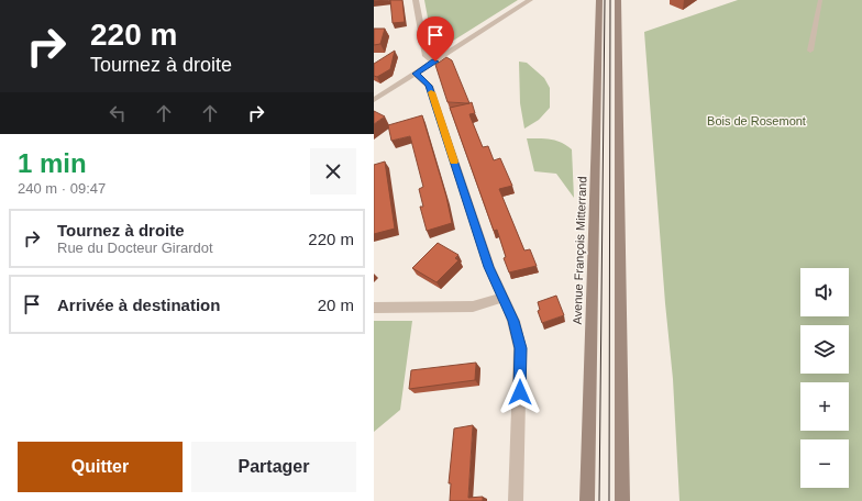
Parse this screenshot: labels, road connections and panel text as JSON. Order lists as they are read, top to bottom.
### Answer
{
  "streets": {
    "main road": ["Avenue François Mitterrand"]
  },
  "parks": ["Bois de Rosemont"],
  "page": {
    "turn": ["220 m", "Tournez à droite"],
    "heading": ["1 min", "240 m · 09:47"],
    "list": [
      {
        "name": "Tournez à droite",
        "note": "Rue du Docteur Girardot",
        "value": "220 m"
      },
      {
        "name": "Arrivée à destination",
        "value": "20 m"
      }
    ],
    "map_buttons": ["+", "−"],
    "buttons": ["Quitter", "Partager"]
  }
}
